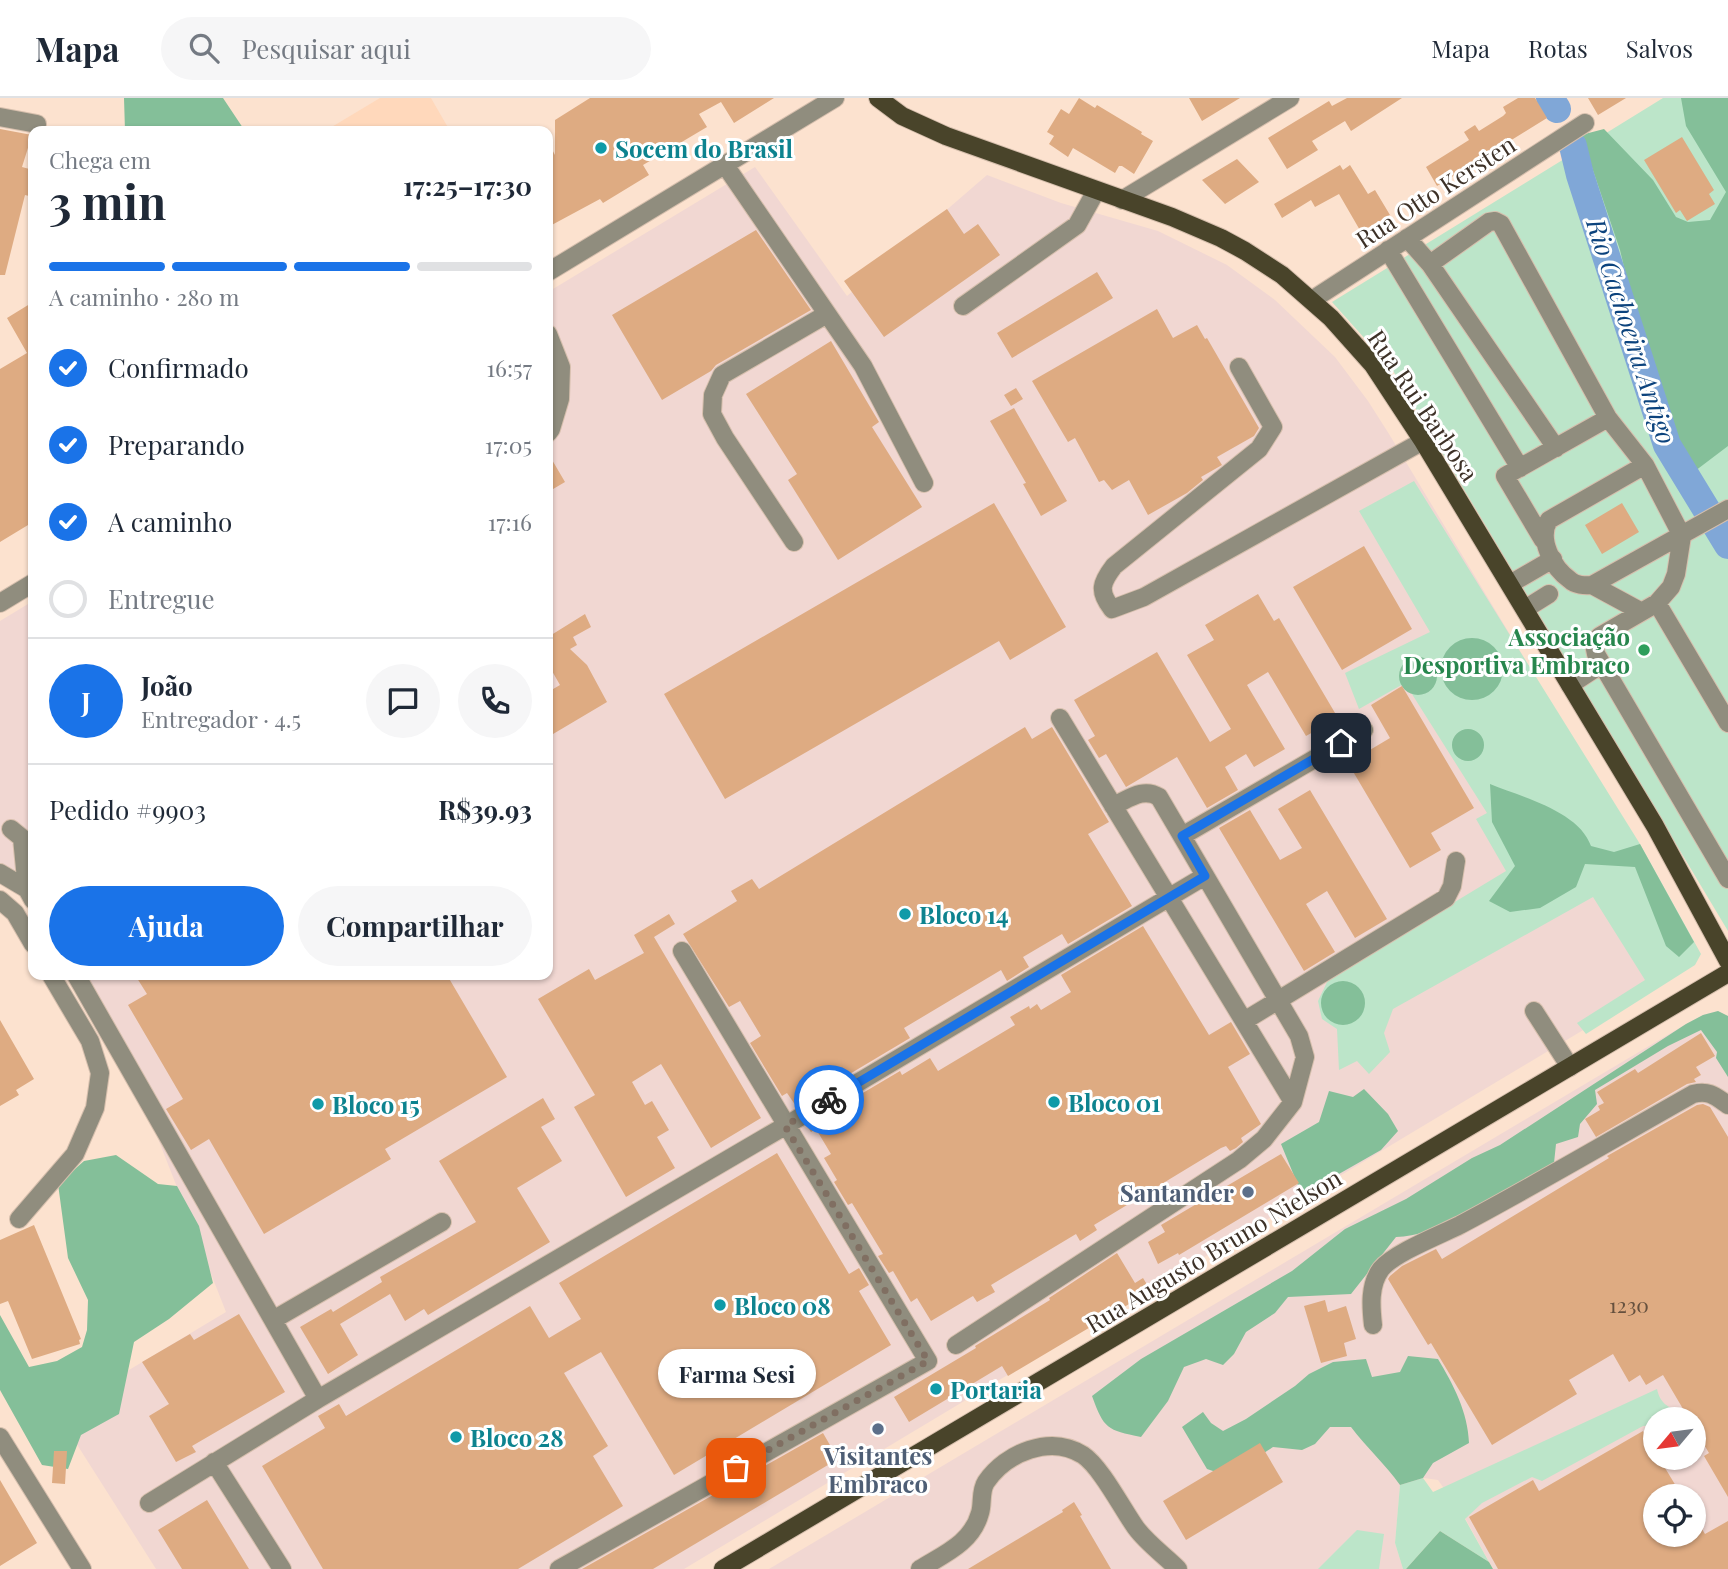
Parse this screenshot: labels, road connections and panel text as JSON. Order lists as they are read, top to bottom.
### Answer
{
  "streets": {
    "main road": ["Rua Rui Barbosa", "Rua Augusto Bruno Nielson"],
    "street": ["Rua Otto Kersten"]
  },
  "crossings": [
    ["Rua Otto Kersten", "Rua Rui Barbosa"]
  ],
  "water": ["Rio Cachoeira Antigo"],
  "places": [
    "Socem do Brasil",
    "Associação Desportiva Embraco",
    "Bloco 14",
    "Bloco 01",
    "Bloco 15",
    "Santander",
    "Bloco 08",
    "Portaria",
    "Visitantes Embraco",
    "Bloco 28",
    "Farma Sesi"
  ],
  "house_numbers": ["1230"],
  "north": "bottom left",
  "page": {
    "header": "Mapa",
    "search": "Pesquisar aqui",
    "nav": ["Mapa", "Rotas", "Salvos"],
    "heading": ["3 min", "Chega em", "17:25–17:30"],
    "panel": [
      "João",
      "Entregador · 4.5",
      "Pedido #9903",
      "R$39.93"
    ],
    "bar": "A caminho · 280 m",
    "list": [
      ["Confirmado", "16:57"],
      ["Preparando", "17:05"],
      ["A caminho", "17:16"],
      "Entregue"
    ],
    "round": "J",
    "buttons": ["Ajuda", "Compartilhar"],
    "bubble": "Farma Sesi"
  }
}
